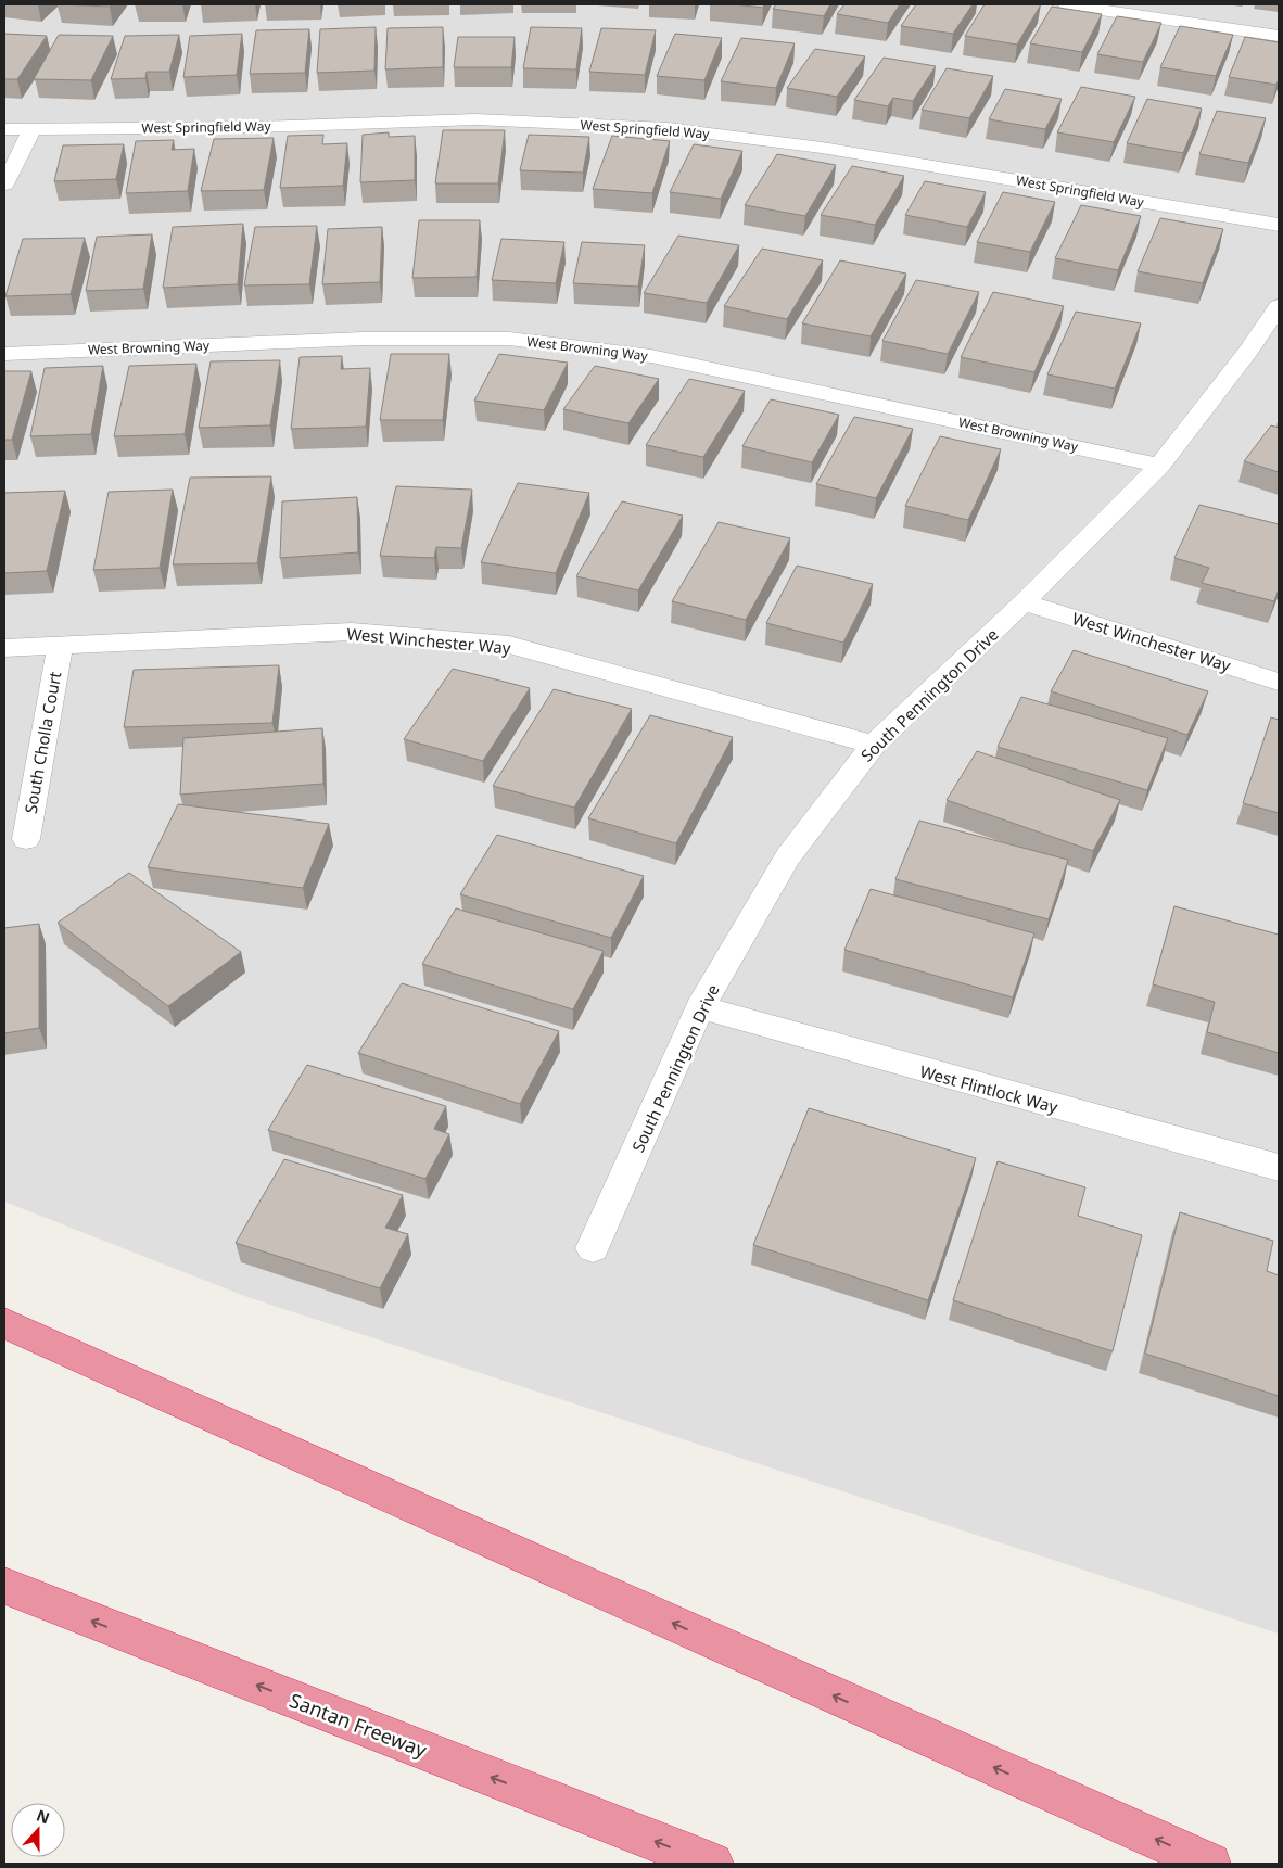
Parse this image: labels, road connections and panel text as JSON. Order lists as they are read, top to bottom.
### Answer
{
  "streets": {
    "highway": ["Santan Freeway"],
    "street": [
      "West Springfield Way",
      "West Browning Way",
      "West Winchester Way",
      "South Pennington Drive",
      "South Cholla Court",
      "West Flintlock Way"
    ]
  },
  "crossings": [
    ["West Browning Way", "South Pennington Drive"],
    ["West Winchester Way", "South Pennington Drive"],
    ["West Winchester Way", "South Cholla Court"],
    ["South Pennington Drive", "West Flintlock Way"]
  ],
  "north": "top"
}
